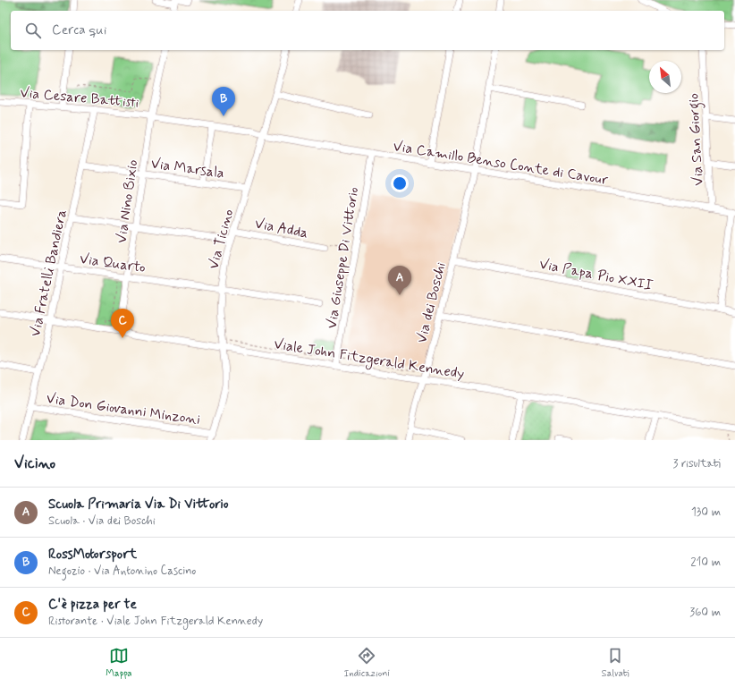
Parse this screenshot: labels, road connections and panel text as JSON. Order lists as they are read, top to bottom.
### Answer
{
  "streets": {
    "street": [
      "Via Cesare Battisti",
      "Via San Giorgio",
      "Via Camillo Benso Conte di Cavour",
      "Via Marsala",
      "Via Nino Bixio",
      "Via Adda",
      "Via Ticino",
      "Via Giuseppe Di Vittorio",
      "Via Quarto",
      "Via Fratelli Bandiera",
      "Via Papa Pio XXII",
      "Via dei Boschi",
      "Viale John Fitzgerald Kennedy",
      "Via Don Giovanni Minzoni"
    ]
  },
  "crossings": [
    ["Via Cesare Battisti", "Via Camillo Benso Conte di Cavour"],
    ["Via Cesare Battisti", "Via Nino Bixio"],
    ["Via Cesare Battisti", "Via Fratelli Bandiera"],
    ["Via San Giorgio", "Via Camillo Benso Conte di Cavour"],
    ["Via Camillo Benso Conte di Cavour", "Via Nino Bixio"],
    ["Via Camillo Benso Conte di Cavour", "Via Ticino"],
    ["Via Camillo Benso Conte di Cavour", "Via Giuseppe Di Vittorio"],
    ["Via Camillo Benso Conte di Cavour", "Via dei Boschi"],
    ["Via Marsala", "Via Nino Bixio"],
    ["Via Marsala", "Via Ticino"],
    ["Via Marsala", "Via Fratelli Bandiera"],
    ["Via Nino Bixio", "Via Quarto"],
    ["Via Nino Bixio", "Viale John Fitzgerald Kennedy"],
    ["Via Adda", "Via Ticino"],
    ["Via Ticino", "Via Quarto"],
    ["Via Ticino", "Viale John Fitzgerald Kennedy"],
    ["Via Ticino", "Via Don Giovanni Minzoni"],
    ["Via Giuseppe Di Vittorio", "Viale John Fitzgerald Kennedy"],
    ["Via Quarto", "Via Fratelli Bandiera"],
    ["Via Fratelli Bandiera", "Viale John Fitzgerald Kennedy"],
    ["Via Fratelli Bandiera", "Via Don Giovanni Minzoni"],
    ["Via Papa Pio XXII", "Via dei Boschi"],
    ["Via dei Boschi", "Viale John Fitzgerald Kennedy"]
  ],
  "north": "top left",
  "page": {
    "search": "Cerca qui",
    "pins": ["B", "A", "C"],
    "heading": ["Vicino", "3 risultati"],
    "list": [
      {
        "mark": "A",
        "name": "Scuola Primaria Via Di Vittorio",
        "note": "Scuola · Via dei Boschi",
        "value": "130 m"
      },
      {
        "mark": "B",
        "name": "RossMotorsport",
        "note": "Negozio · Via Antonino Cascino",
        "value": "210 m"
      },
      {
        "mark": "C",
        "name": "C'è pizza per te",
        "note": "Ristorante · Viale John Fitzgerald Kennedy",
        "value": "360 m"
      }
    ],
    "nav": ["Mappa", "Indicazioni", "Salvati"]
  }
}
